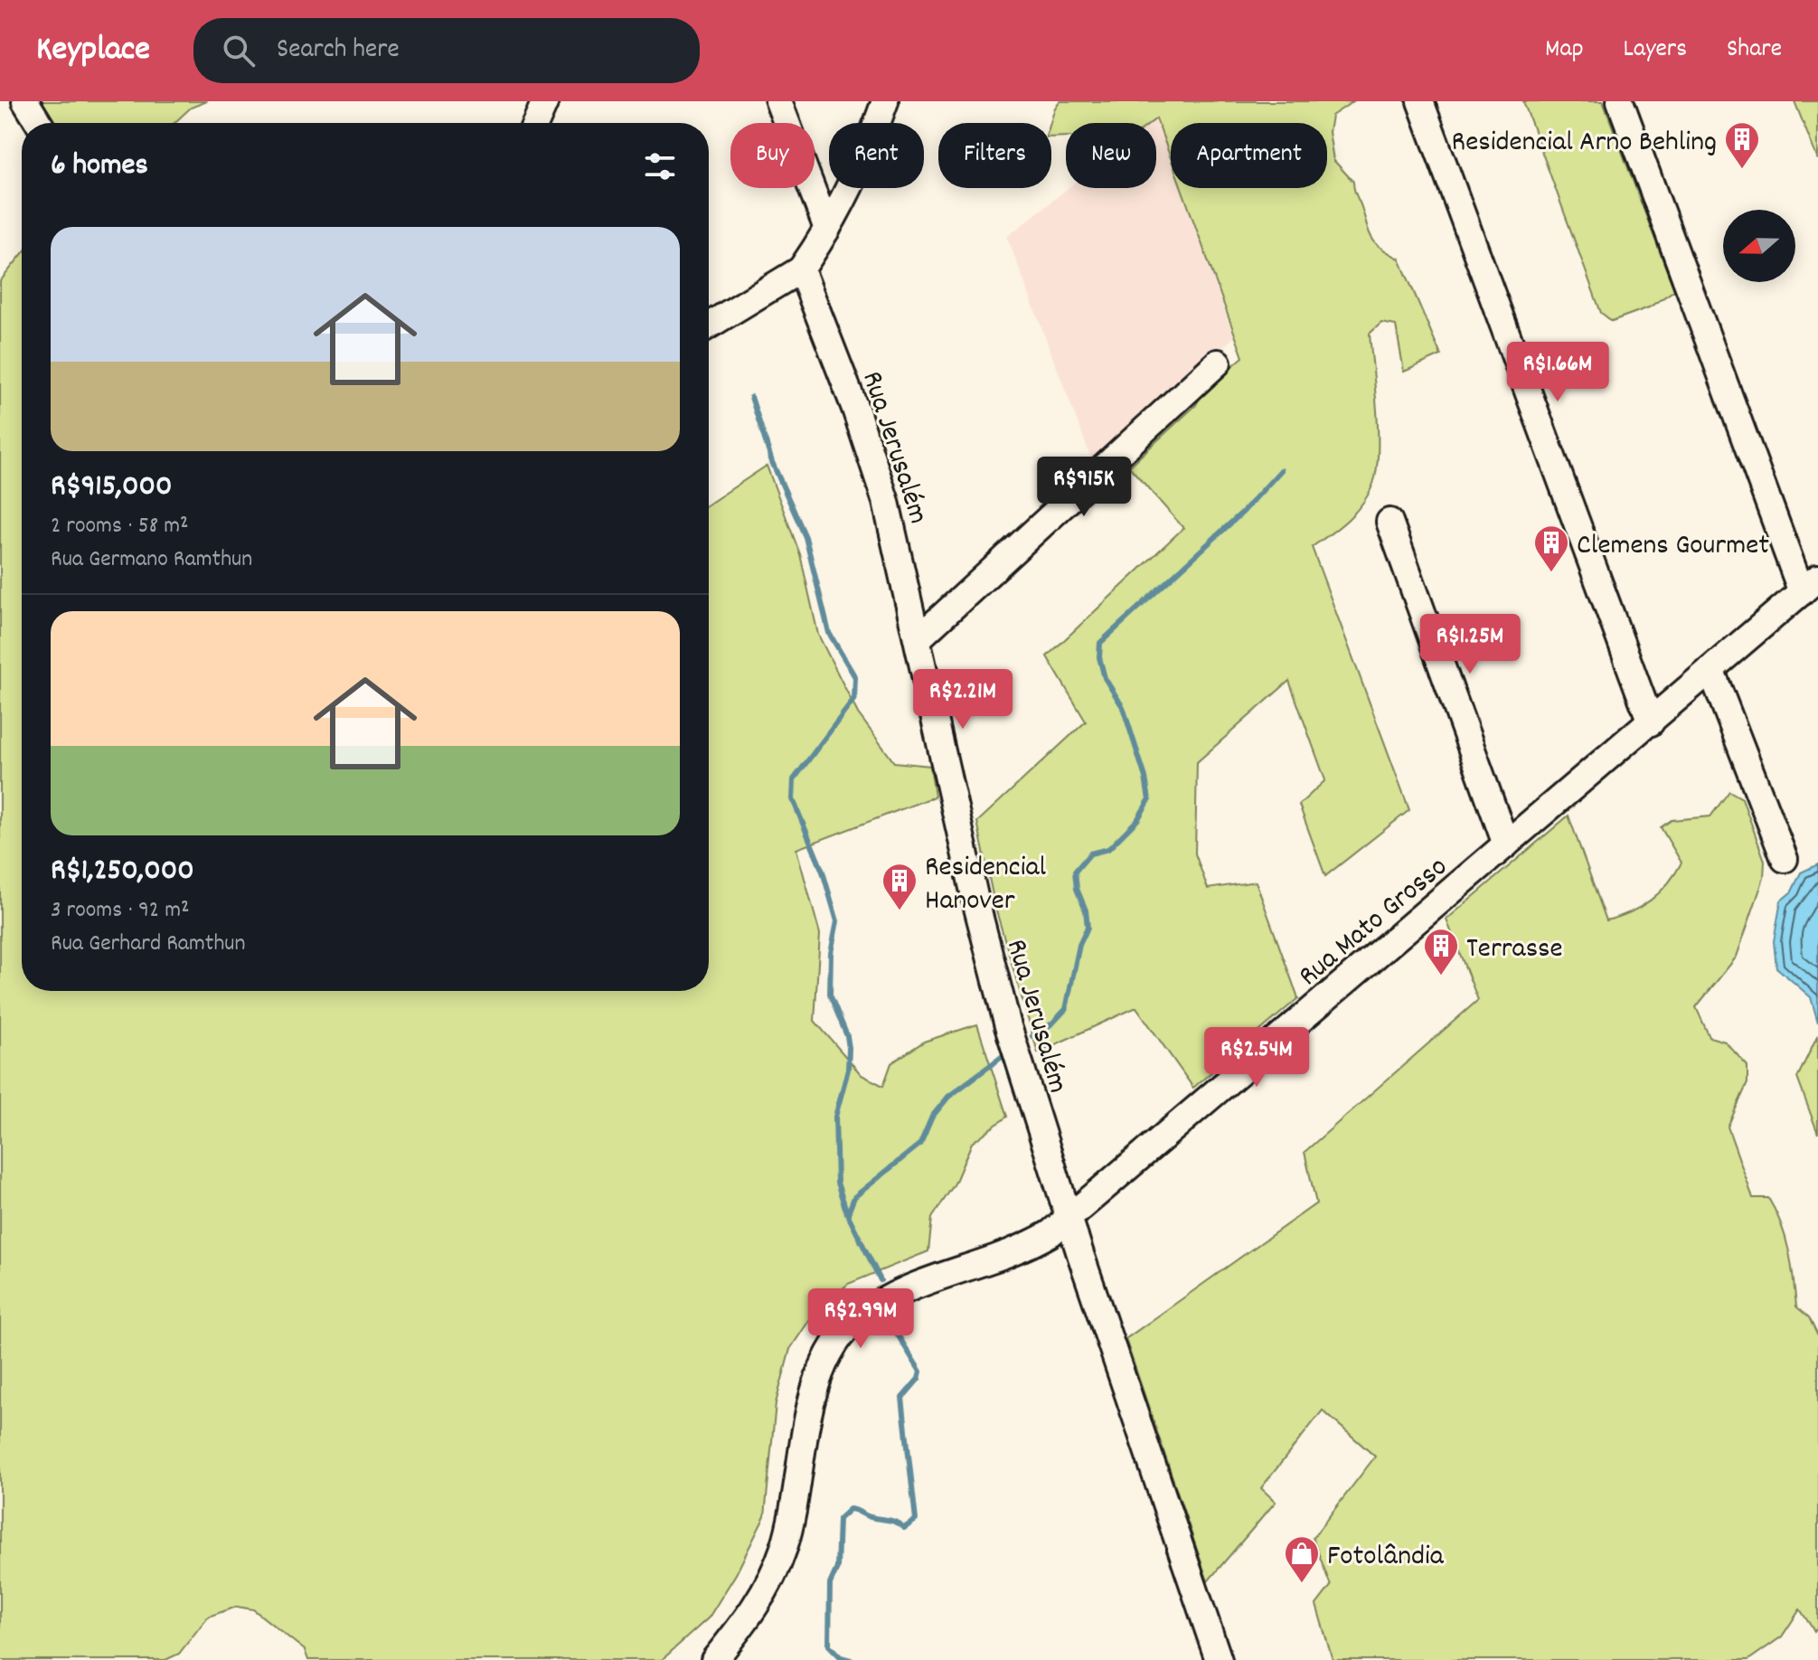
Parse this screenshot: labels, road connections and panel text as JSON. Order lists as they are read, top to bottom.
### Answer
{
  "streets": {
    "street": ["Rua Jerusalém", "Rua Mato Grosso"]
  },
  "crossings": [
    ["Rua Jerusalém", "Rua Mato Grosso"]
  ],
  "places": {
    "building": [
      "Residencial Arno Behling",
      "Clemens Gourmet",
      "Residencial Hanover",
      "Terrasse"
    ],
    "shop": ["Fotolândia"]
  },
  "north": "left",
  "page": {
    "header": "Keyplace",
    "search": "Search here",
    "nav": ["Map", "Layers", "Share"],
    "chip": [
      "Buy",
      "Rent",
      "Filters",
      "New",
      "Apartment"
    ],
    "heading": "6 homes",
    "list": [
      {
        "name": "R$915,000",
        "note": "2 rooms · 58 m² · Rua Germano Ramthun"
      },
      {
        "name": "R$1,250,000",
        "note": "3 rooms · 92 m² · Rua Gerhard Ramthun"
      }
    ],
    "price": [
      "R$1.66M",
      "R$915K",
      "R$1.25M",
      "R$2.21M",
      "R$2.54M",
      "R$2.99M"
    ]
  }
}
